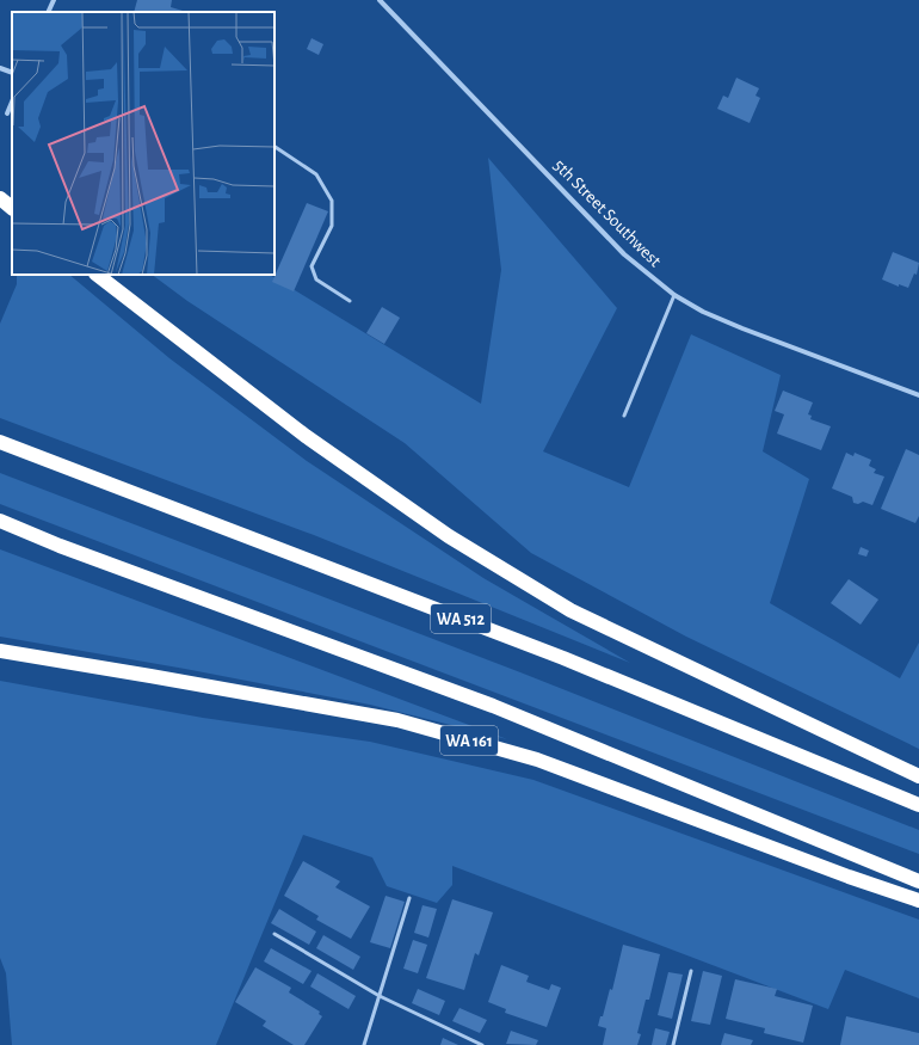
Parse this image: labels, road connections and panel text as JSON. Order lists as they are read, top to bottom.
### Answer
{
  "streets": {
    "highway": ["WA 512", "WA 161"],
    "street": ["5th Street Southwest"]
  }
}
